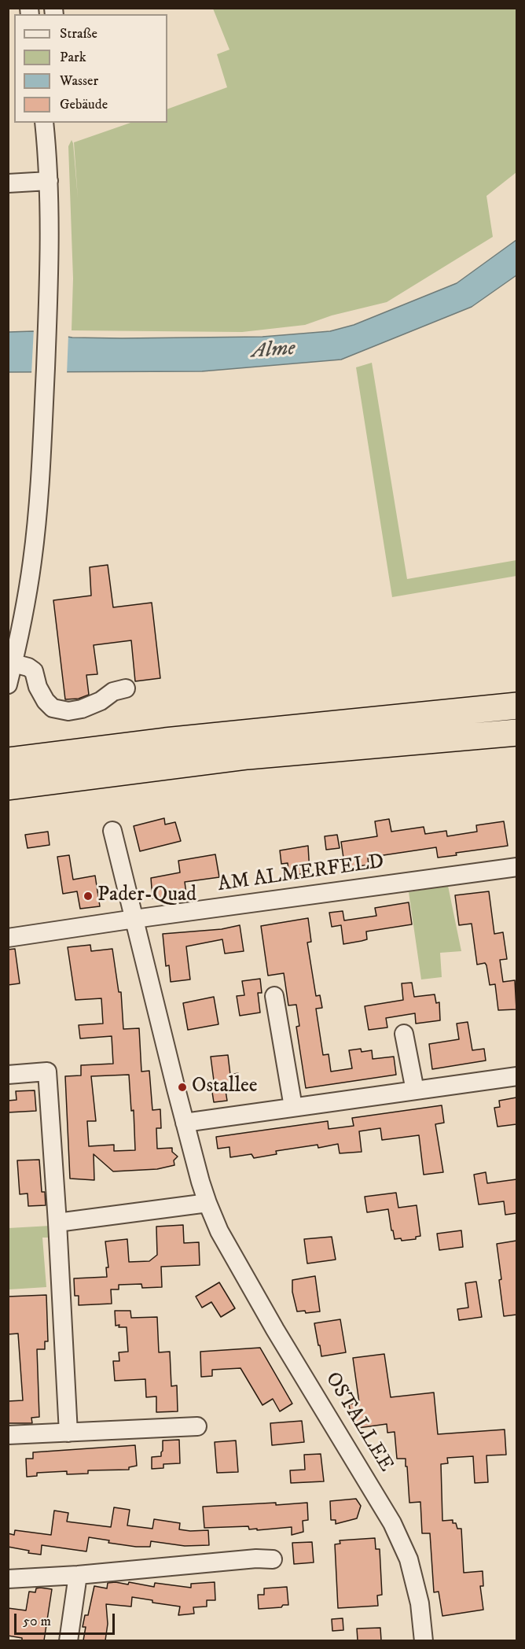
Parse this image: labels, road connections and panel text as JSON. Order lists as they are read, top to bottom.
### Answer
{
  "streets": {
    "street": ["AM ALMERFELD", "OSTALLEE"]
  },
  "crossings": [
    ["AM ALMERFELD", "OSTALLEE"]
  ],
  "water": ["Alme"],
  "places": ["Pader-Quad", "Ostallee"],
  "legend": [
    "Straße",
    "Park",
    "Wasser",
    "Gebäude"
  ],
  "scale_bar": "50 m"
}
